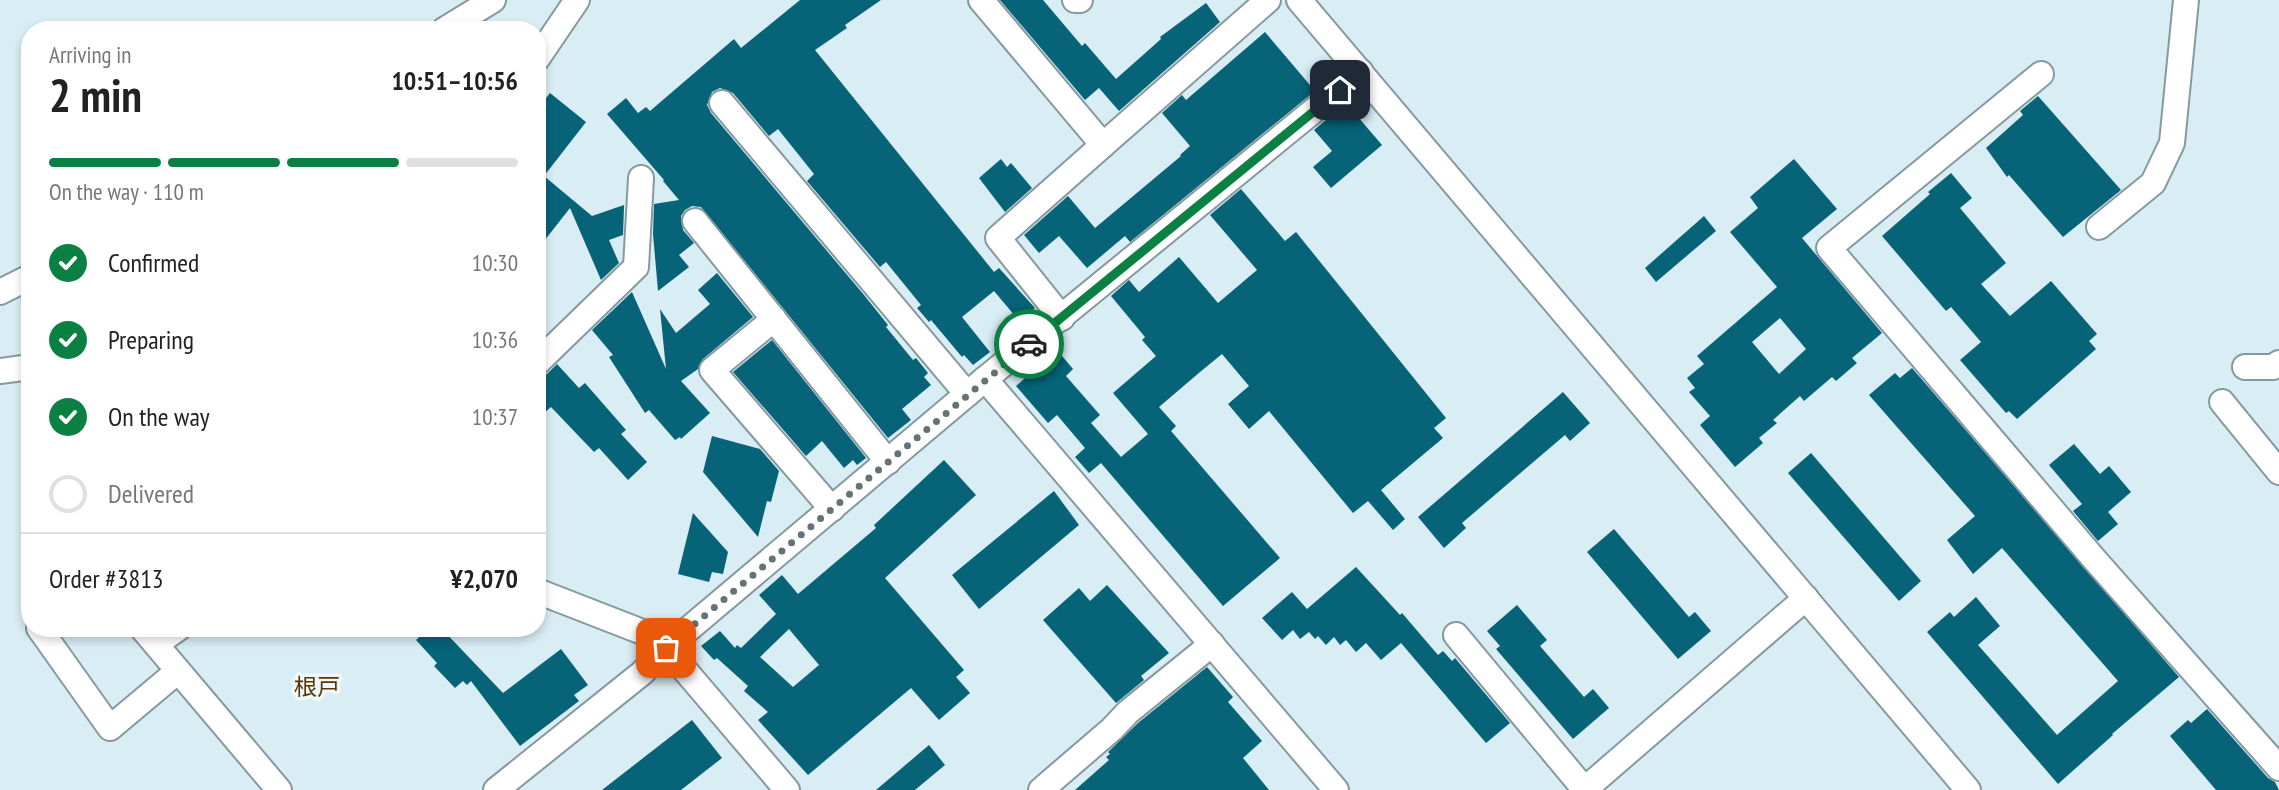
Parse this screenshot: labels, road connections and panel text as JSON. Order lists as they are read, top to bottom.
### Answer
{
  "districts": ["根戸"],
  "page": {
    "heading": ["2 min", "Arriving in", "10:51–10:56"],
    "panel": ["Order #3813", "¥2,070"],
    "bar": "On the way · 110 m",
    "list": [
      ["Confirmed", "10:30"],
      ["Preparing", "10:36"],
      ["On the way", "10:37"],
      "Delivered"
    ]
  }
}
